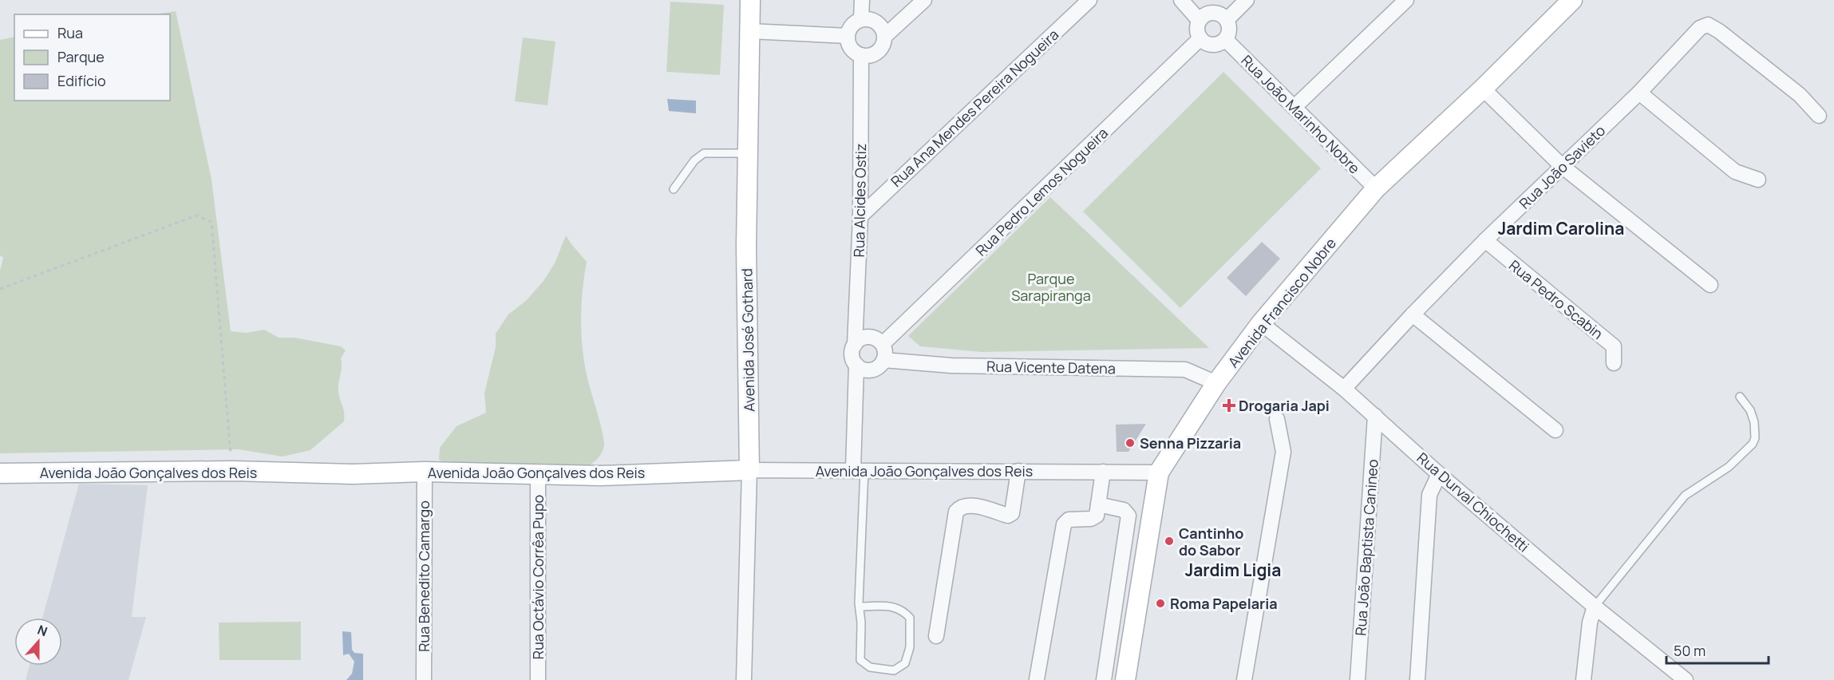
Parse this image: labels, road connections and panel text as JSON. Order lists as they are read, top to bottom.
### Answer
{
  "streets": {
    "street": [
      "Rua Ana Mendes Pereira Nogueira",
      "Rua João Marinho Nobre",
      "Rua João Savieto",
      "Rua Pedro Lemos Nogueira",
      "Rua Alcides Ostiz",
      "Rua Pedro Scabin",
      "Avenida Francisco Nobre",
      "Avenida José Gothard",
      "Rua Vicente Datena",
      "Avenida João Gonçalves dos Reis",
      "Rua Durval Chiochetti",
      "Rua João Baptista Canineo",
      "Rua Benedito Camargo",
      "Rua Octávio Corrêa Pupo"
    ]
  },
  "crossings": [
    ["Rua Ana Mendes Pereira Nogueira", "Rua Alcides Ostiz"],
    ["Rua João Marinho Nobre", "Rua Pedro Lemos Nogueira"],
    ["Rua João Marinho Nobre", "Avenida Francisco Nobre"],
    ["Rua João Savieto", "Rua Pedro Scabin"],
    ["Rua João Savieto", "Rua Durval Chiochetti"],
    ["Rua Pedro Lemos Nogueira", "Rua Alcides Ostiz"],
    ["Rua Pedro Lemos Nogueira", "Rua Vicente Datena"],
    ["Rua Alcides Ostiz", "Rua Vicente Datena"],
    ["Avenida Francisco Nobre", "Rua Vicente Datena"],
    ["Avenida Francisco Nobre", "Avenida João Gonçalves dos Reis"],
    ["Avenida Francisco Nobre", "Rua Durval Chiochetti"],
    ["Avenida José Gothard", "Avenida João Gonçalves dos Reis"],
    ["Avenida João Gonçalves dos Reis", "Rua Benedito Camargo"],
    ["Avenida João Gonçalves dos Reis", "Rua Octávio Corrêa Pupo"],
    ["Rua Durval Chiochetti", "Rua João Baptista Canineo"]
  ],
  "districts": ["Jardim Carolina", "Jardim Ligia"],
  "parks": ["Parque Sarapiranga"],
  "places": {
    "health": ["Drogaria Japi"],
    "other": ["Senna Pizzaria", "Cantinho do Sabor", "Roma Papelaria"]
  },
  "legend": ["Rua", "Parque", "Edifício"],
  "scale_bar": "50 m",
  "north": "top"
}
